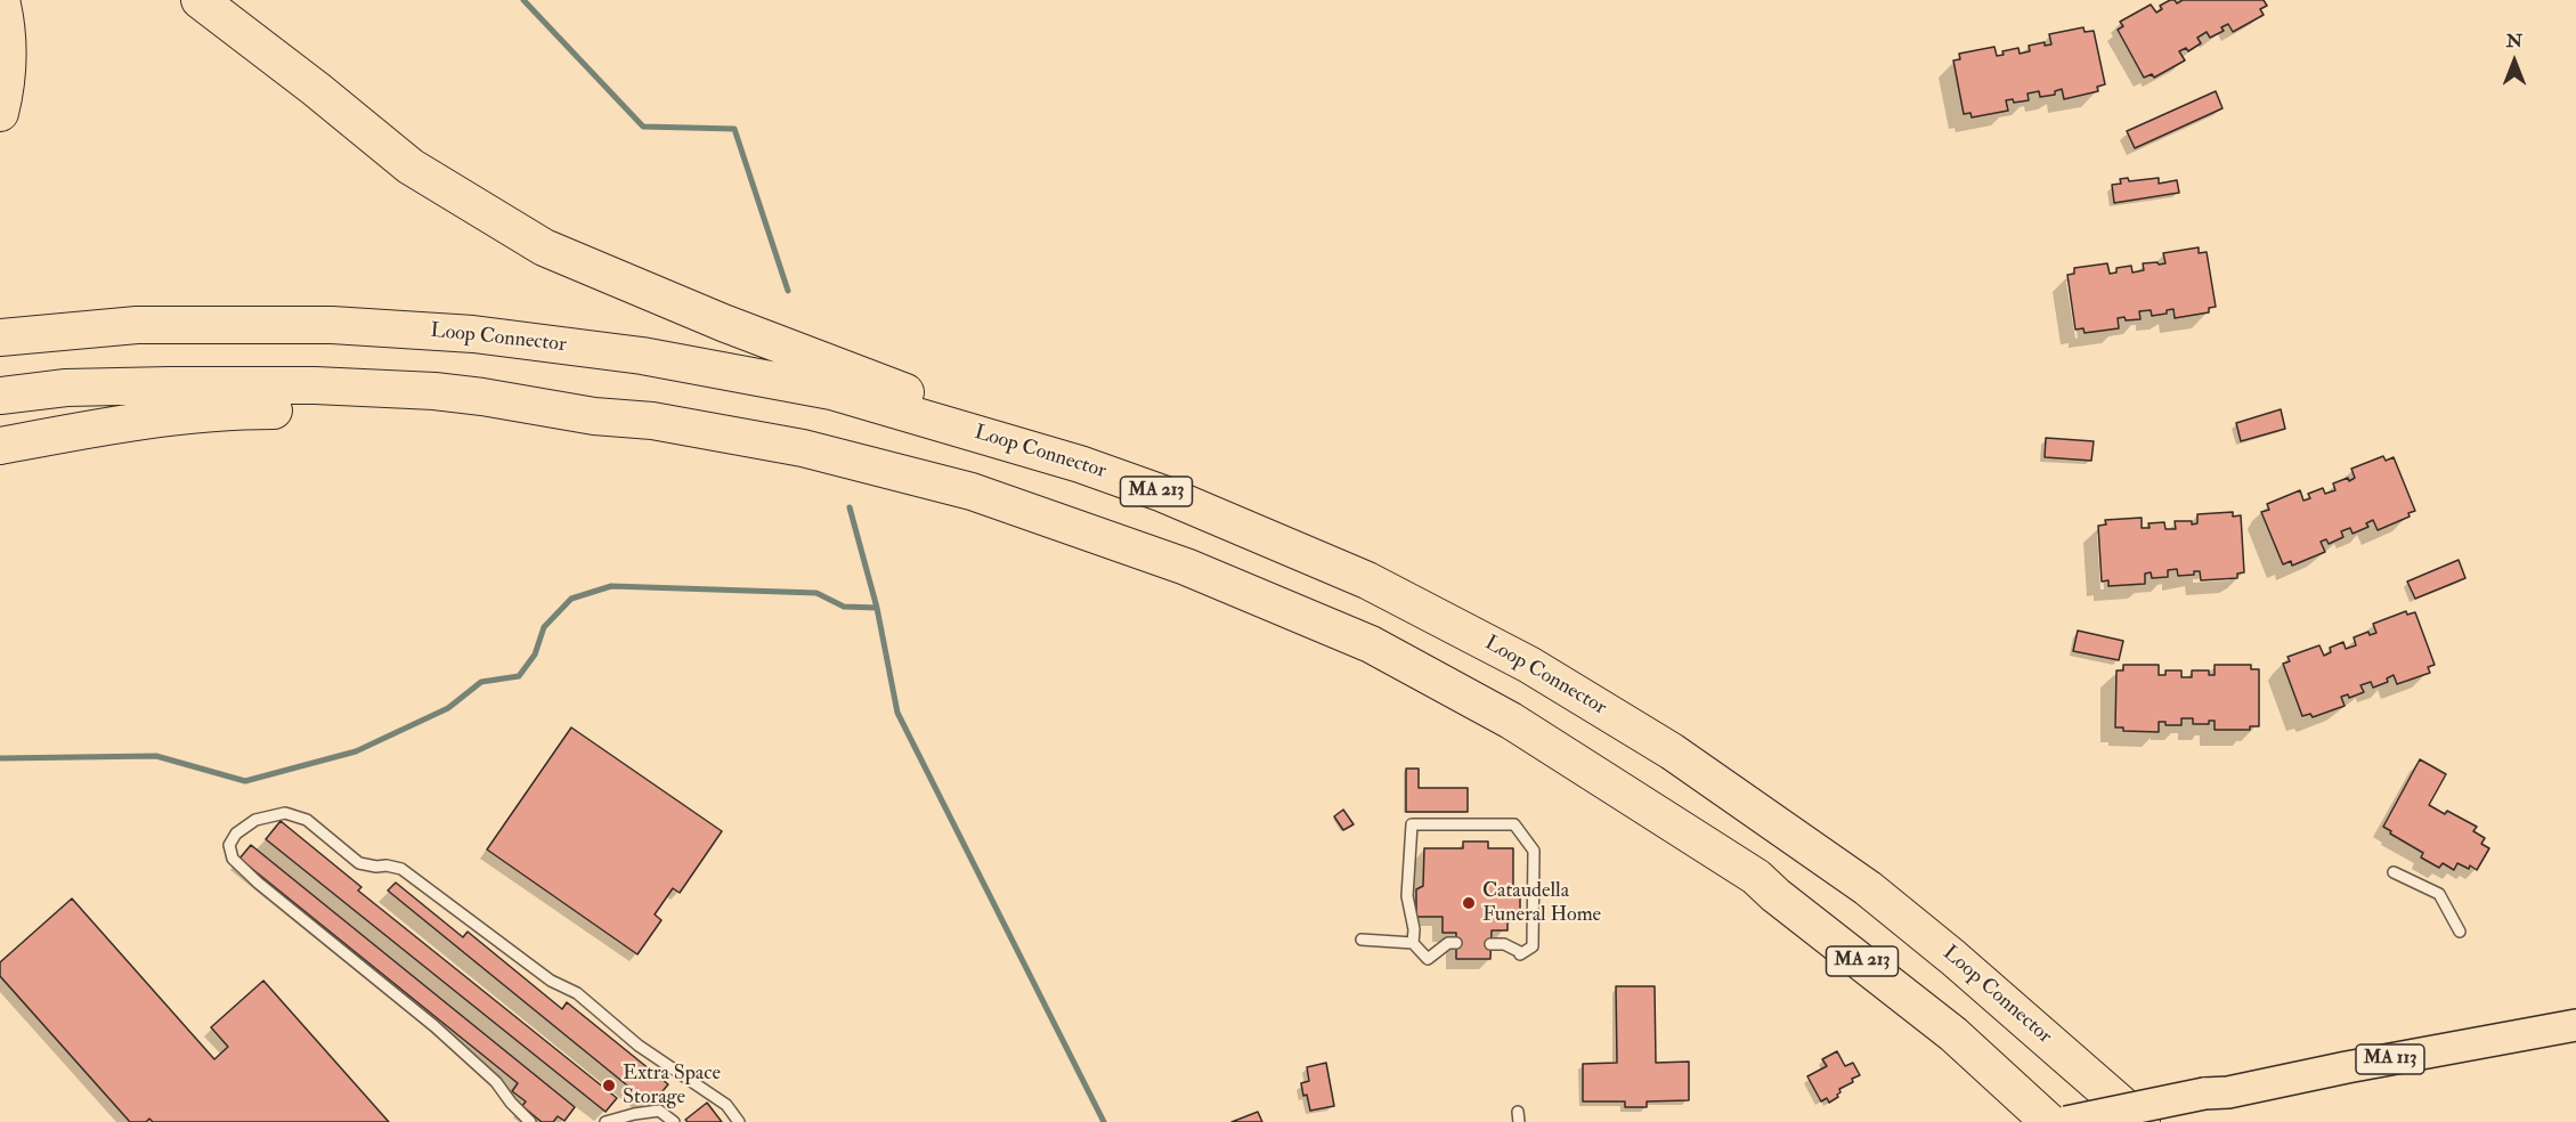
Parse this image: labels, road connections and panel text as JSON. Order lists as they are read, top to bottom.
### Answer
{
  "streets": {
    "highway": ["Loop Connector", "MA 213"],
    "main road": ["MA 113"]
  },
  "places": ["Cataudella Funeral Home", "Extra Space Storage"],
  "north": "top"
}
